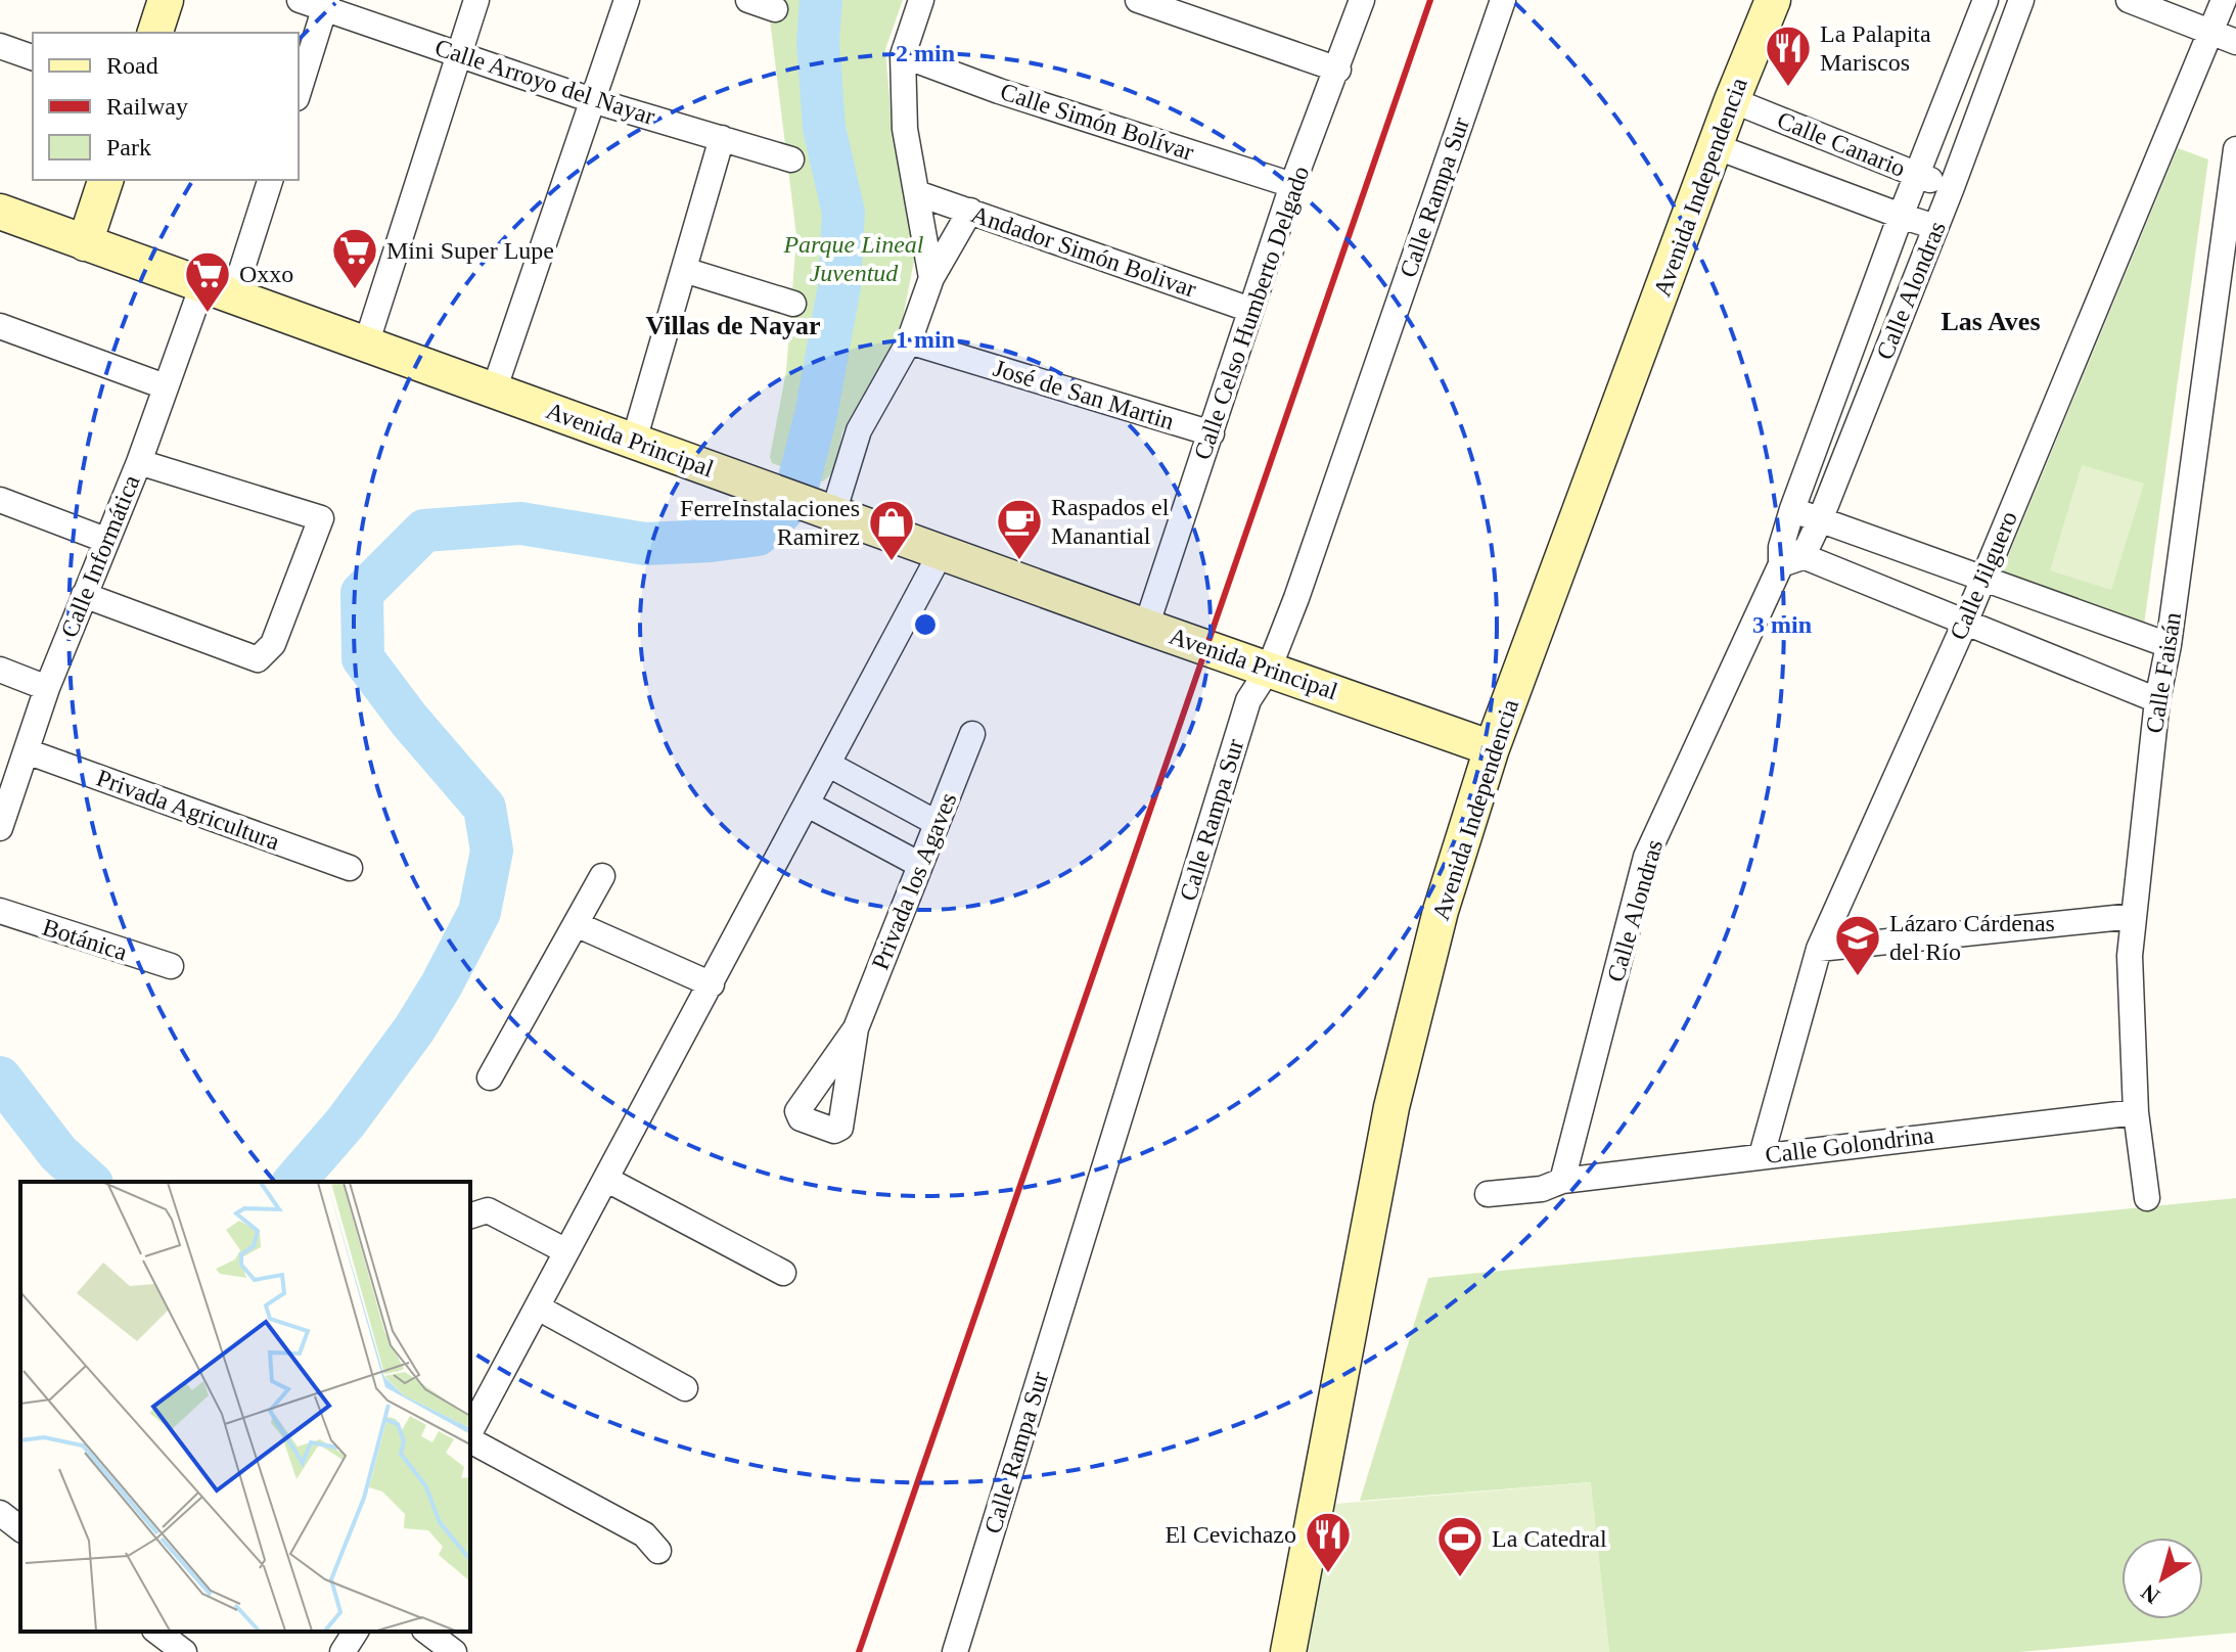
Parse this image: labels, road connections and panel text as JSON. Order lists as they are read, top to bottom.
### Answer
{
  "streets": {
    "main road": ["Avenida Independencia", "Avenida Principal"],
    "street": [
      "Calle Arroyo del Nayar",
      "Calle Simón Bolívar",
      "Calle Canario",
      "Calle Rampa Sur",
      "Andador Simón Bolivar",
      "Calle Alondras",
      "Calle Celso Humberto Delgado",
      "José de San Martin",
      "Calle Informática",
      "Calle Jilguero",
      "Calle Faisán",
      "Privada Agricultura",
      "Privada los Agaves",
      "Botánica",
      "Calle Golondrina"
    ]
  },
  "crossings": [
    ["Calle Simón Bolívar", "Calle Celso Humberto Delgado"],
    ["Calle Canario", "Avenida Independencia"],
    ["Calle Canario", "Calle Alondras"],
    ["Avenida Independencia", "Avenida Principal"],
    ["Calle Rampa Sur", "Avenida Principal"],
    ["Andador Simón Bolivar", "Calle Celso Humberto Delgado"],
    ["Calle Alondras", "Calle Golondrina"],
    ["Calle Celso Humberto Delgado", "José de San Martin"],
    ["Calle Celso Humberto Delgado", "Avenida Principal"],
    ["Avenida Principal", "Calle Informática"],
    ["Calle Informática", "Privada Agricultura"],
    ["Calle Jilguero", "Calle Golondrina"],
    ["Calle Faisán", "Calle Golondrina"]
  ],
  "districts": ["Las Aves", "Villas de Nayar"],
  "parks": ["Parque Lineal Juventud"],
  "places": {
    "restaurant": ["La Palapita Mariscos", "El Cevichazo"],
    "supermarket": ["Mini Super Lupe", "Oxxo"],
    "cafe": ["Raspados el Manantial"],
    "shop": ["FerreInstalaciones Ramirez"],
    "school or university": ["Lázaro Cárdenas del Río"],
    "sports": ["La Catedral"]
  },
  "legend": ["Road", "Railway", "Park"],
  "north": "bottom left",
  "rings": ["2 min", "1 min", "3 min"]
}
